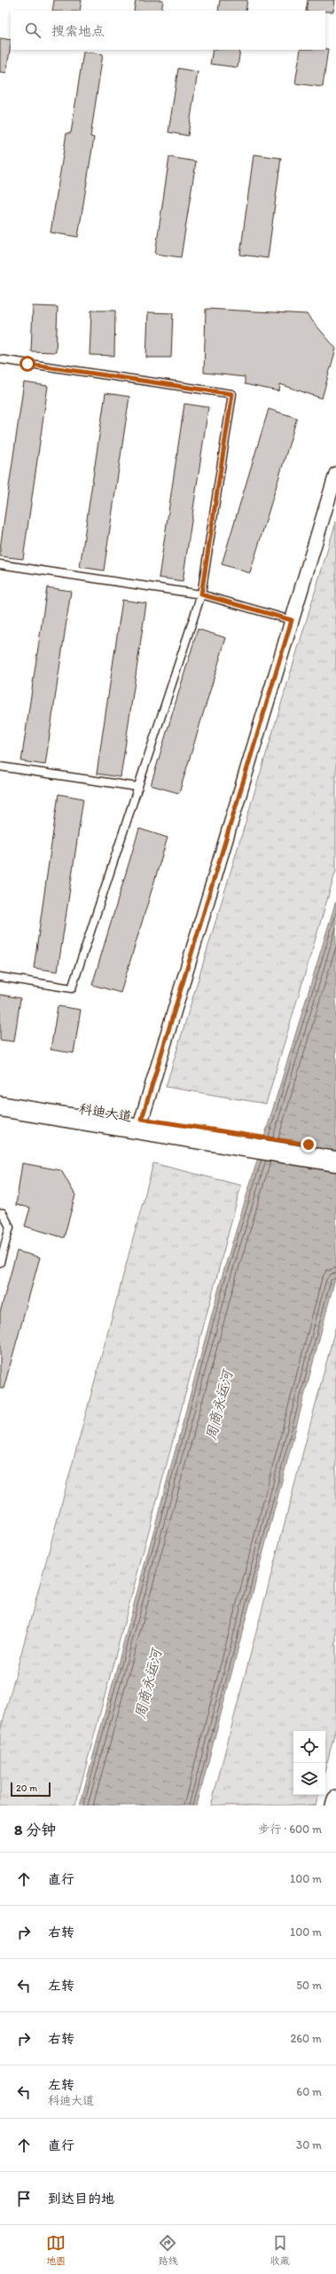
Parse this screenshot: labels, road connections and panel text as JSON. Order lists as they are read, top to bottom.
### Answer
{
  "streets": {
    "main road": ["科迪大道"]
  },
  "water": ["周商永运河"],
  "scale_bar": "20 m",
  "page": {
    "search": "搜索地点",
    "scale": "20 m",
    "heading": ["8 分钟", "步行 · 600 m"],
    "list": [
      ["直行", "100 m"],
      ["右转", "100 m"],
      ["左转", "50 m"],
      ["右转", "260 m"],
      ["左转", "科迪大道", "60 m"],
      ["直行", "30 m"],
      "到达目的地"
    ],
    "nav": ["地图", "路线", "收藏"]
  }
}
